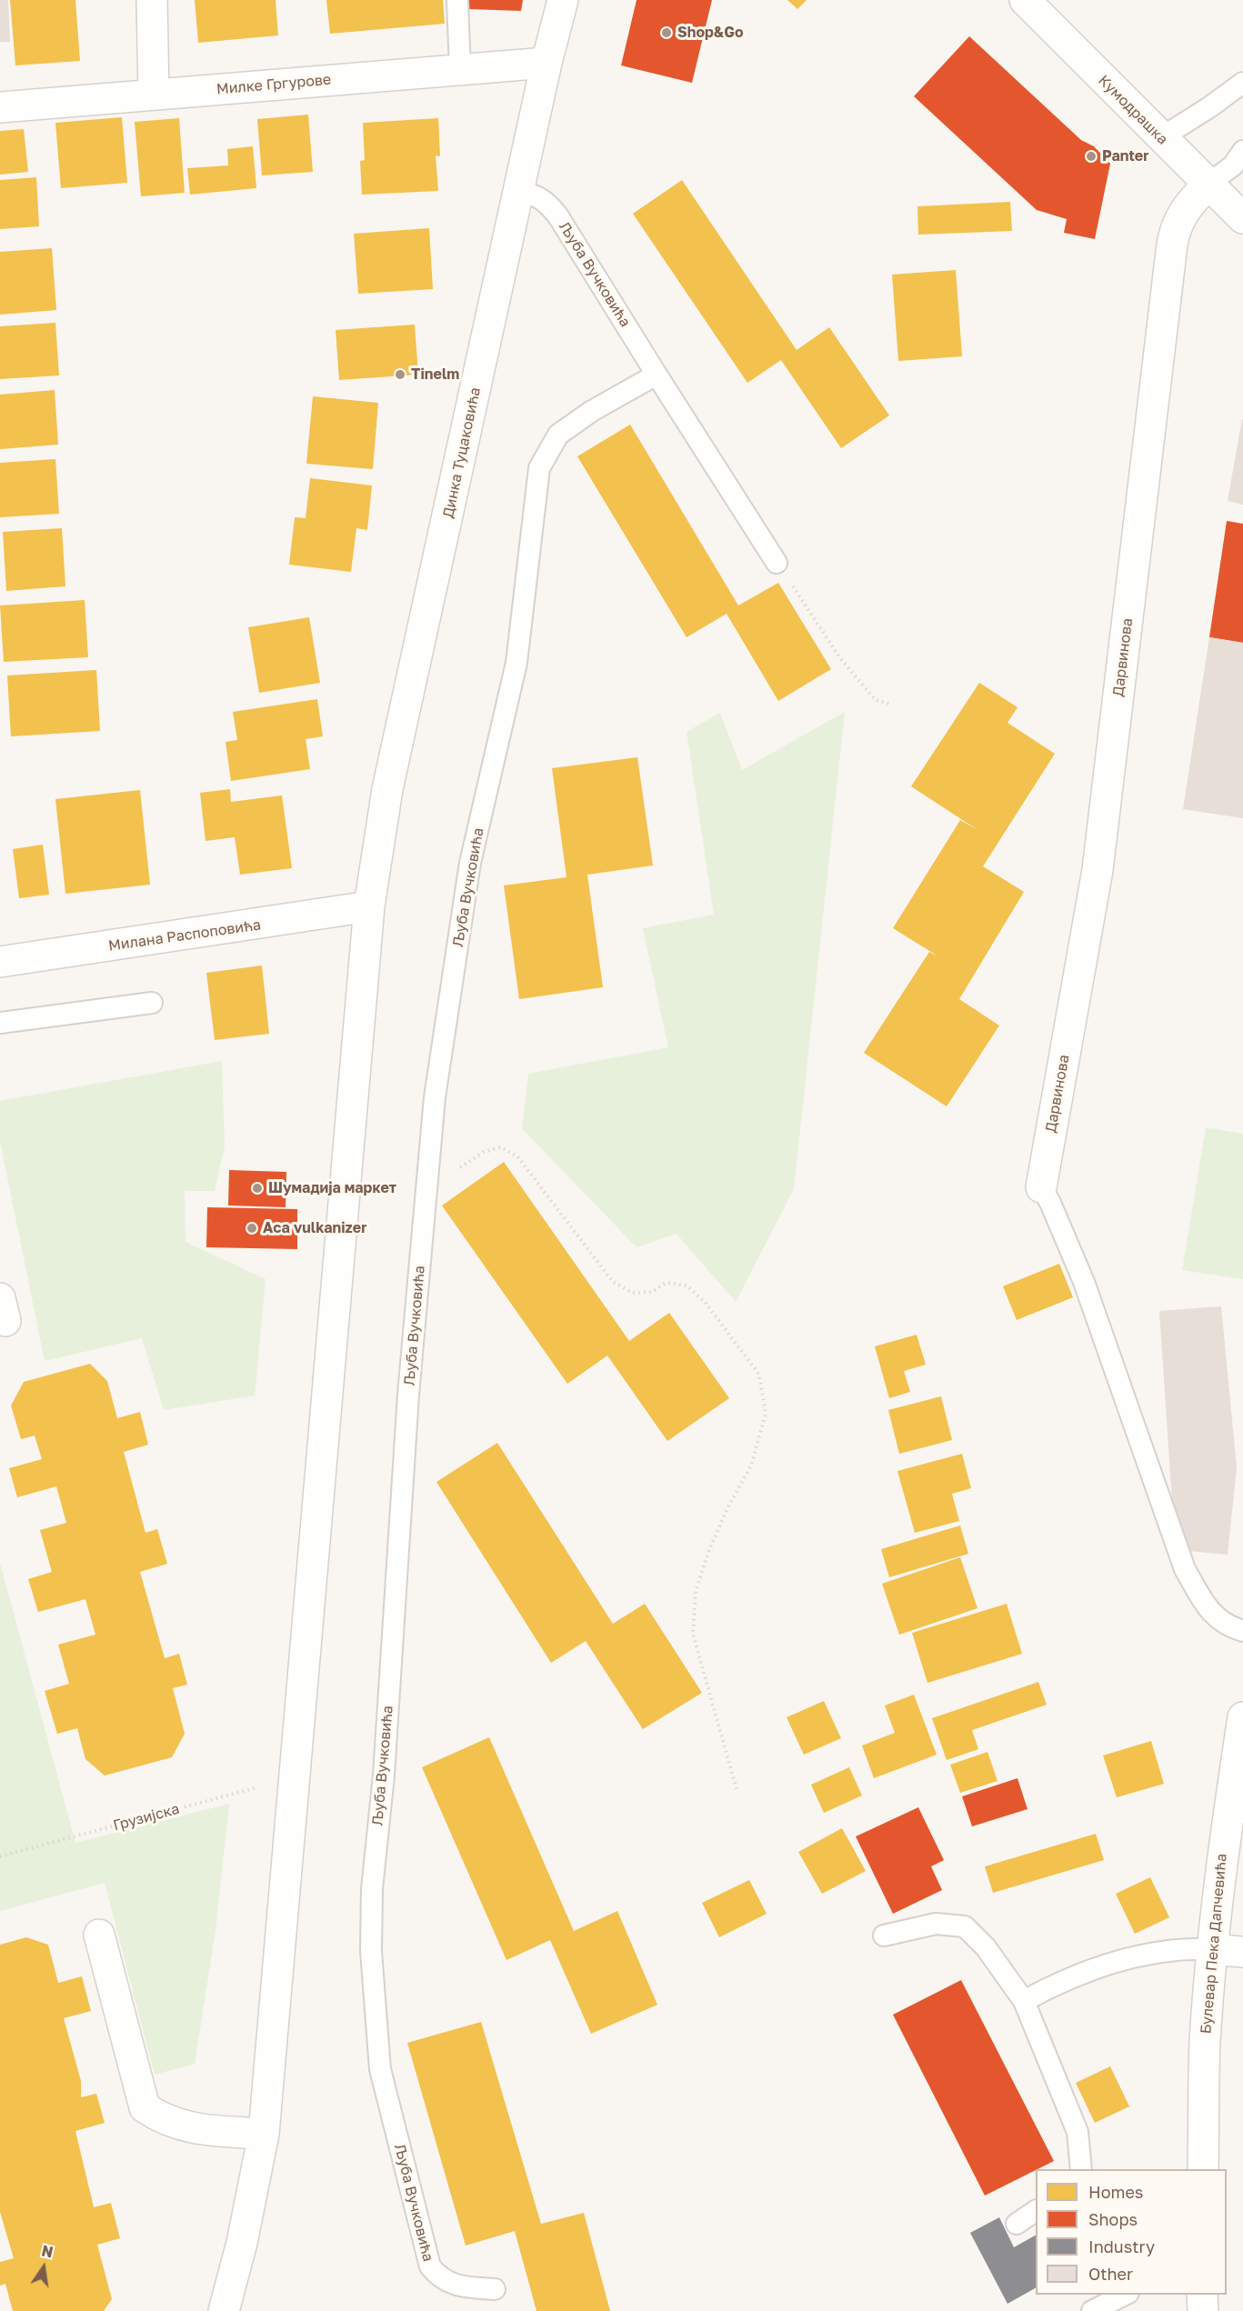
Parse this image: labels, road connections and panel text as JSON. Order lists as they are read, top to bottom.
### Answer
{
  "streets": {
    "street": [
      "Милке Гргурове",
      "Кумодрашка",
      "Динка Туцаковића",
      "Дарвинова",
      "Милана Распоповића",
      "Булевар Пека Дапчевића"
    ],
    "lane": ["Љуба Вучковића"],
    "path": ["Грузијска"]
  },
  "crossings": [
    ["Милке Гргурове", "Динка Туцаковића"],
    ["Кумодрашка", "Дарвинова"],
    ["Љуба Вучковића", "Динка Туцаковића"],
    ["Динка Туцаковића", "Милана Распоповића"]
  ],
  "places": [
    "Shop&Go",
    "Panter",
    "Tinelm",
    "Шумадија маркет",
    "Aca vulkanizer"
  ],
  "legend": [
    "Homes",
    "Shops",
    "Industry",
    "Other"
  ],
  "north": "top"
}
